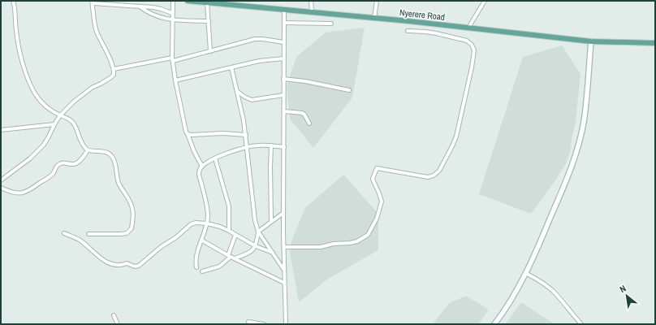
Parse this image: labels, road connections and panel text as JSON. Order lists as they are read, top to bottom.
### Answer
{
  "streets": {
    "main road": ["Nyerere Road"]
  },
  "north": "top left"
}
